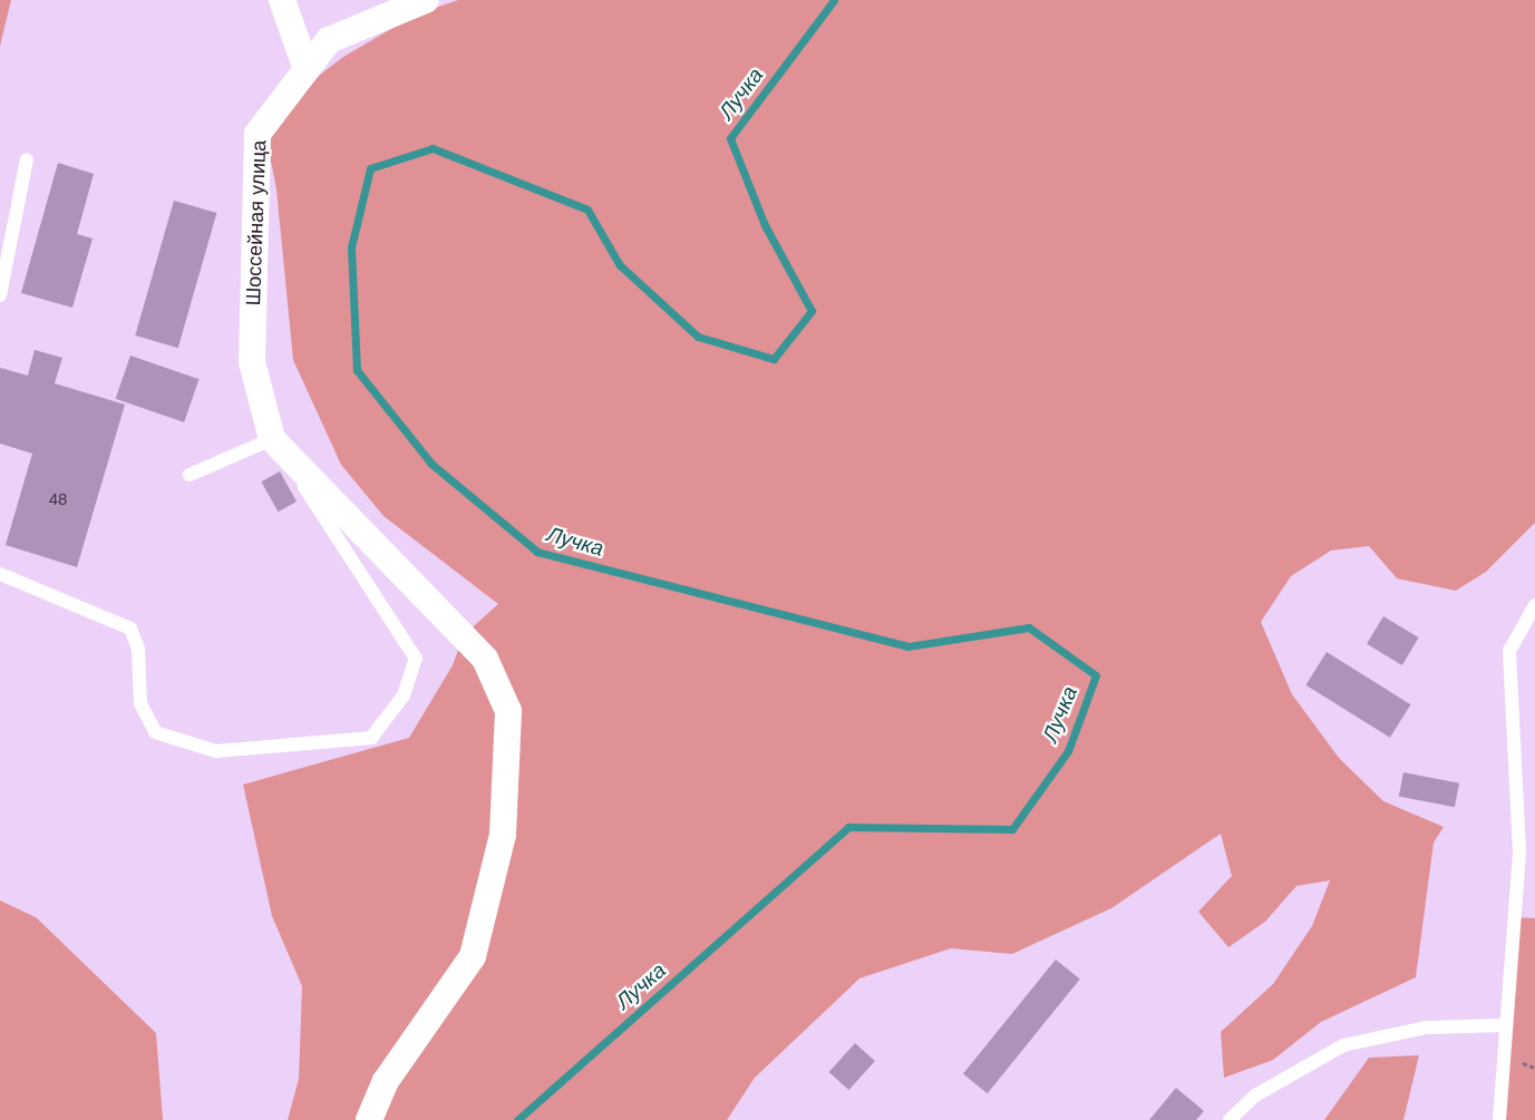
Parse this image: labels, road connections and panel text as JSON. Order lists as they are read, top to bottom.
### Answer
{
  "streets": {
    "street": ["Шоссейная улица"]
  },
  "water": ["Лучка"],
  "house_numbers": ["48"]
}
